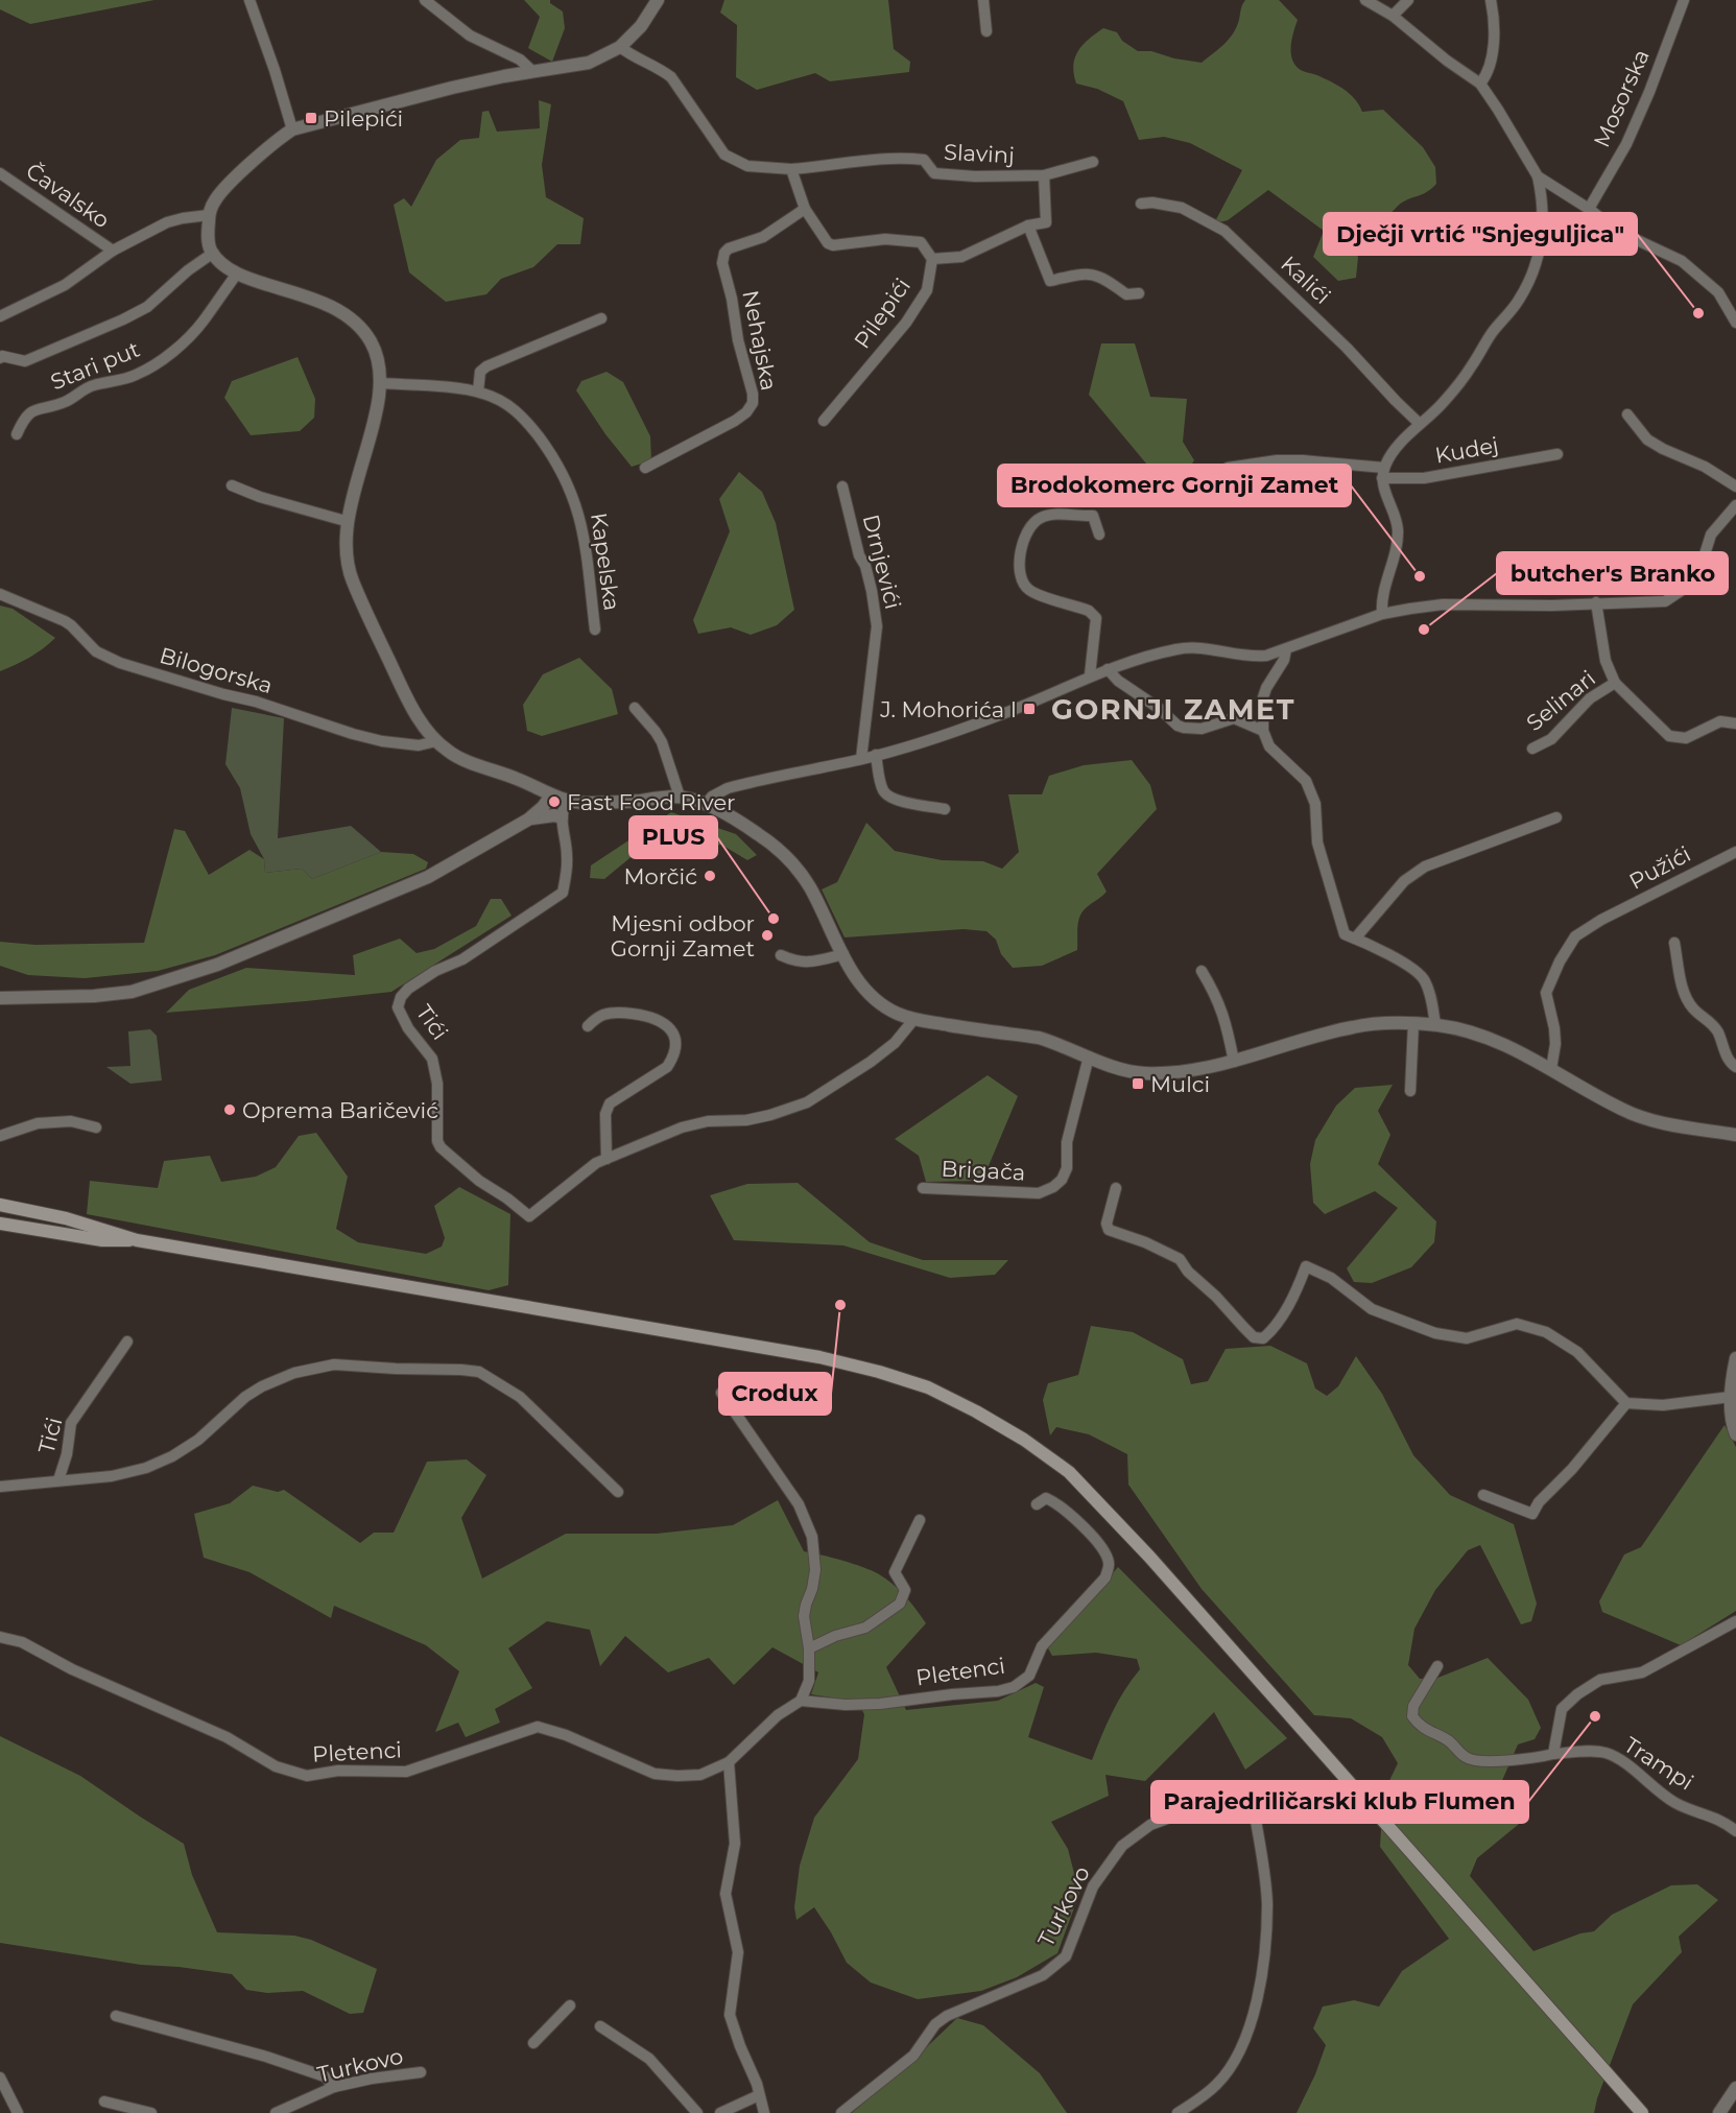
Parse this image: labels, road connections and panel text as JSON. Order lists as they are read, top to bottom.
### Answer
{
  "streets": {
    "street": [
      "Mosorska",
      "Slavinj",
      "Čavalsko",
      "Kalići",
      "Pilepići",
      "Nehajska",
      "Stari put",
      "Kudej",
      "Kapelska",
      "Drnjevići",
      "Bilogorska",
      "Selinari",
      "Pužići",
      "Tići",
      "Brigača",
      "Pletenci",
      "Trampi",
      "Turkovo"
    ]
  },
  "crossings": [
    ["Slavinj", "Pilepići"],
    ["Pilepići", "Nehajska"]
  ],
  "districts": ["GORNJI ZAMET"],
  "places": {
    "transit": ["Pilepići", "J. Mohorića I", "Mulci"],
    "other": [
      "Dječji vrtić \"Snjeguljica\"",
      "Brodokomerc Gornji Zamet",
      "butcher's Branko",
      "Fast Food River",
      "Morčić",
      "PLUS",
      "Mjesni odbor Gornji Zamet",
      "Oprema Baričević",
      "Crodux",
      "Parajedriličarski klub Flumen"
    ]
  }
}
